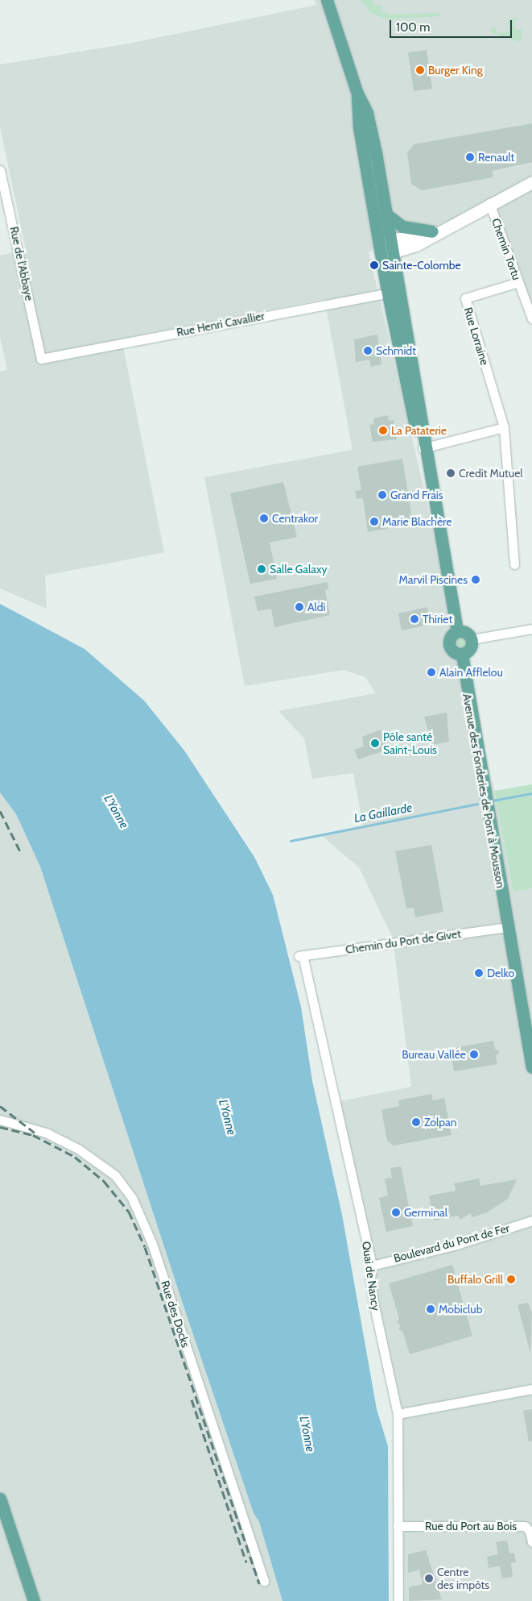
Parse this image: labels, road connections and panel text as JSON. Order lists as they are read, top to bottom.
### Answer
{
  "streets": {
    "main road": ["Avenue des Fonderies de Pont à Mousson"],
    "street": [
      "Chemin Tortu",
      "Rue de l'Abbaye",
      "Rue Henri Cavallier",
      "Rue Lorraine",
      "Chemin du Port de Givet",
      "Boulevard du Pont de Fer",
      "Quai de Nancy",
      "Rue des Docks",
      "Rue du Port au Bois"
    ]
  },
  "crossings": [
    ["Chemin Tortu", "Rue Lorraine"],
    ["Rue de l'Abbaye", "Rue Henri Cavallier"],
    ["Avenue des Fonderies de Pont à Mousson", "Chemin du Port de Givet"],
    ["Chemin du Port de Givet", "Quai de Nancy"],
    ["Boulevard du Pont de Fer", "Quai de Nancy"],
    ["Quai de Nancy", "Rue du Port au Bois"]
  ],
  "water": ["L'Yonne", "La Gaillarde"],
  "places": [
    "Burger King",
    "Renault",
    "Sainte-Colombe",
    "Schmidt",
    "La Pataterie",
    "Credit Mutuel",
    "Grand Frais",
    "Centrakor",
    "Marie Blachère",
    "Salle Galaxy",
    "Marvil Piscines",
    "Aldi",
    "Thiriet",
    "Alain Afflelou",
    "Pôle santé Saint-Louis",
    "Delko",
    "Bureau Vallée",
    "Zolpan",
    "Germinal",
    "Buffalo Grill",
    "Mobiclub",
    "Centre des impôts"
  ],
  "scale_bar": "100 m"
}
